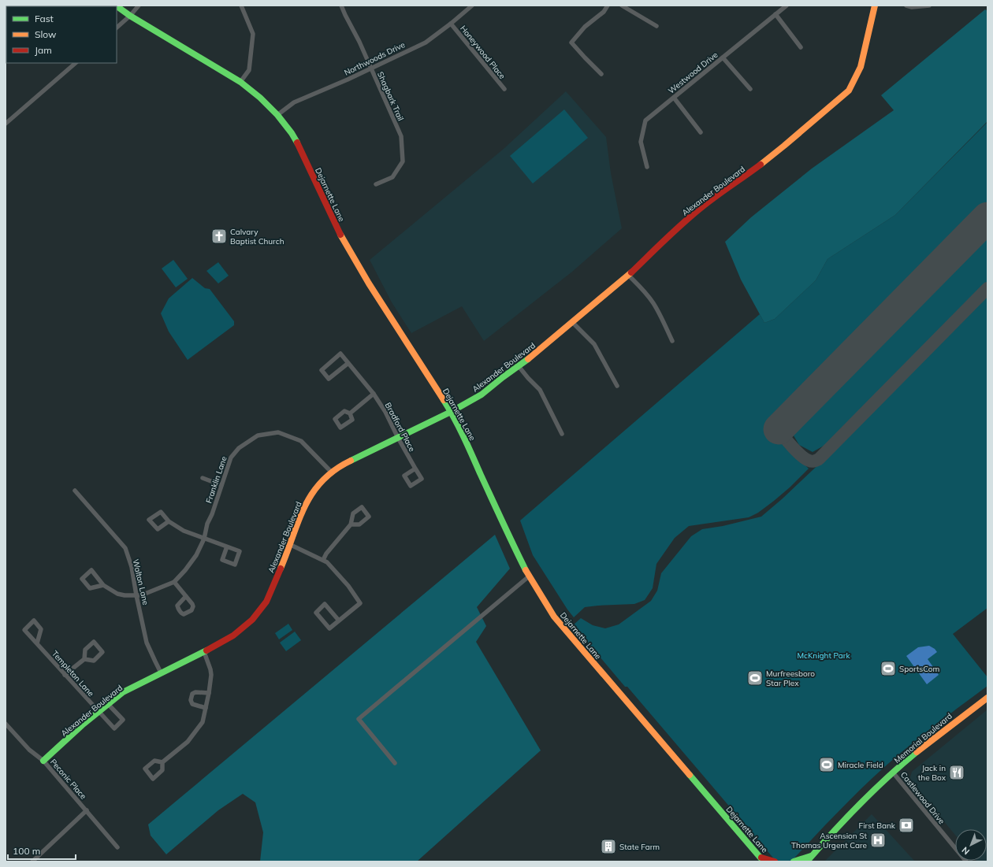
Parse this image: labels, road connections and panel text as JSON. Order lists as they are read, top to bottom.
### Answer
{
  "streets": {
    "main road": ["Alexander Boulevard", "Dejarnette Lane", "Memorial Boulevard"],
    "street": [
      "Honeywood Place",
      "Northwoods Drive",
      "Westwood Drive",
      "Shagbark Trail",
      "Bradford Place",
      "Franklin Lane",
      "Walton Lane",
      "Templeton Lane",
      "Peconic Place",
      "Castlewood Drive"
    ]
  },
  "crossings": [
    ["Honeywood Place", "Northwoods Drive"],
    ["Northwoods Drive", "Shagbark Trail"],
    ["Northwoods Drive", "Dejarnette Lane"],
    ["Alexander Boulevard", "Dejarnette Lane"],
    ["Alexander Boulevard", "Bradford Place"],
    ["Alexander Boulevard", "Franklin Lane"],
    ["Alexander Boulevard", "Walton Lane"],
    ["Alexander Boulevard", "Templeton Lane"],
    ["Alexander Boulevard", "Peconic Place"],
    ["Franklin Lane", "Walton Lane"],
    ["Memorial Boulevard", "Castlewood Drive"]
  ],
  "parks": ["McKnight Park"],
  "places": {
    "church": ["Calvary Baptist Church"],
    "sports": ["SportsCom", "Murfreesboro Star Plex", "Miracle Field"],
    "restaurant": ["Jack in the Box"],
    "bank": ["First Bank"],
    "hospital": ["Ascension St Thomas Urgent Care"],
    "building": ["State Farm"]
  },
  "legend": ["Fast", "Slow", "Jam"],
  "scale_bar": "100 m",
  "north": "bottom left"
}
